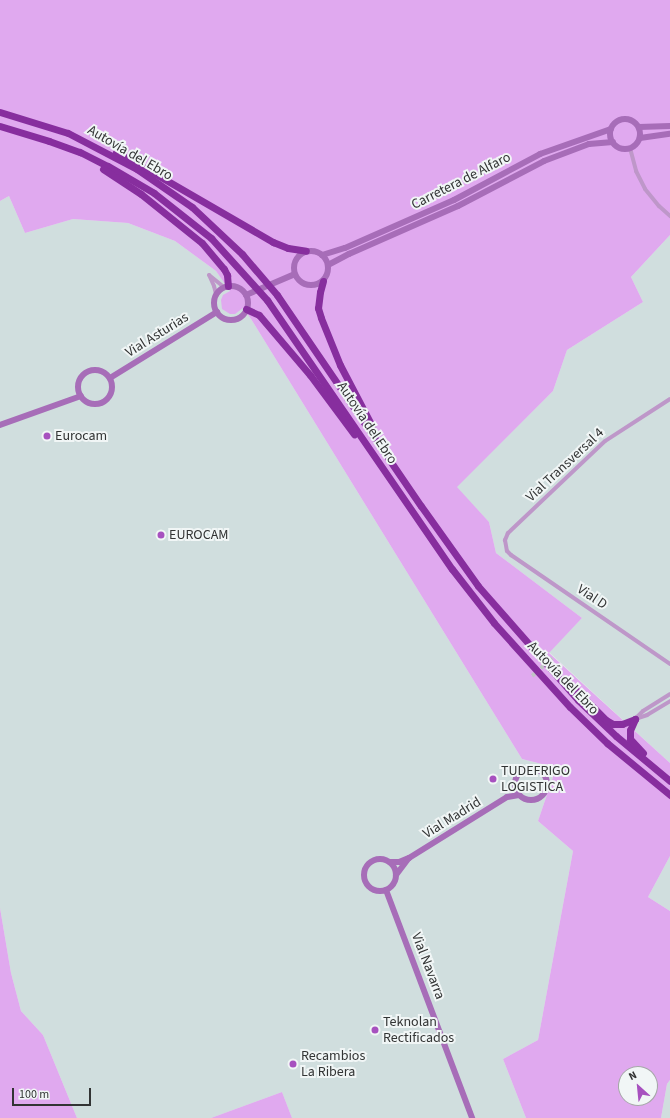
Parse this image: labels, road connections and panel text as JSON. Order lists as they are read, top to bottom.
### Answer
{
  "streets": {
    "highway": ["Autovía del Ebro"],
    "street": [
      "Carretera de Alfaro",
      "Vial Asturias",
      "Vial Transversal 4",
      "Vial D",
      "Vial Madrid",
      "Vial Navarra"
    ]
  },
  "crossings": [
    ["Vial Transversal 4", "Vial D"],
    ["Vial Madrid", "Vial Navarra"]
  ],
  "places": [
    "Eurocam",
    "EUROCAM",
    "TUDEFRIGO LOGISTICA",
    "Teknolan Rectificados",
    "Recambios La Ribera"
  ],
  "scale_bar": "100 m",
  "north": "top left"
}
